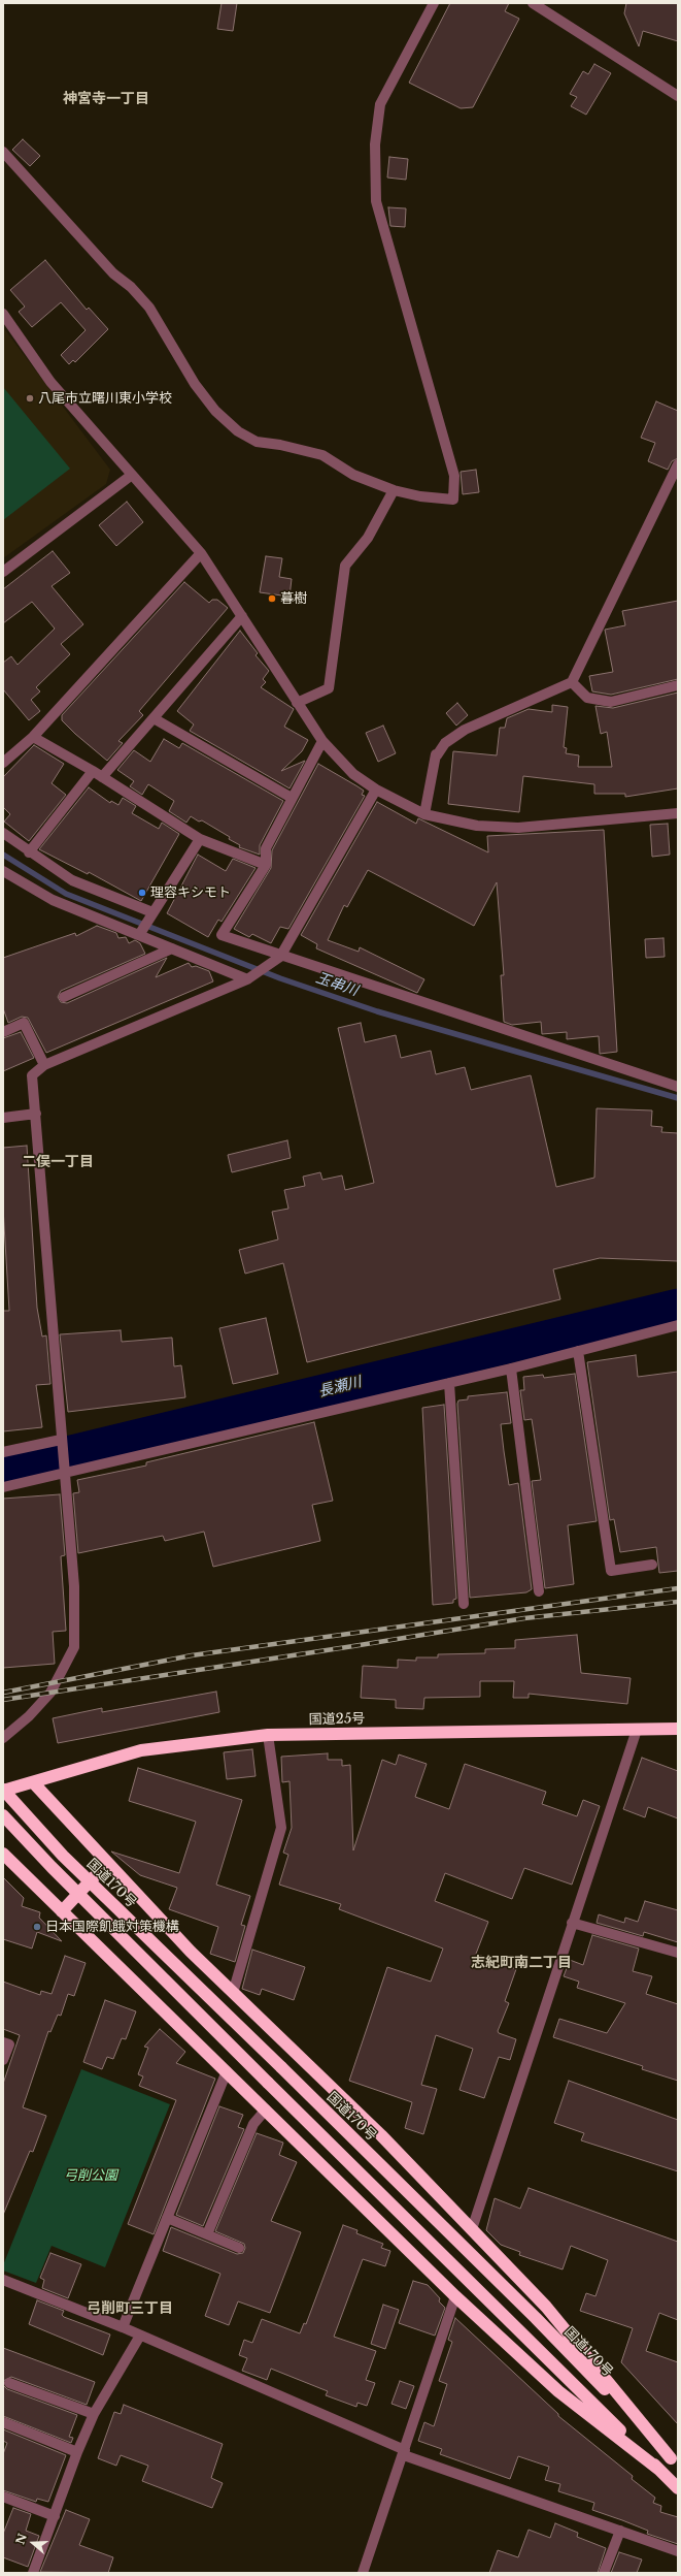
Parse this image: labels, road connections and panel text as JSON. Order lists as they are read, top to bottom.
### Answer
{
  "streets": {
    "highway": ["国道25号", "国道170号"]
  },
  "crossings": [
    ["国道25号", "国道170号"]
  ],
  "districts": [
    "神宮寺一丁目",
    "二俣一丁目",
    "志紀町南二丁目",
    "弓削町三丁目"
  ],
  "water": ["玉串川", "長瀬川"],
  "parks": ["弓削公園"],
  "places": [
    "八尾市立曙川東小学校",
    "暮樹",
    "理容キシモト",
    "日本国際飢餓対策機構"
  ],
  "north": "left"
}
